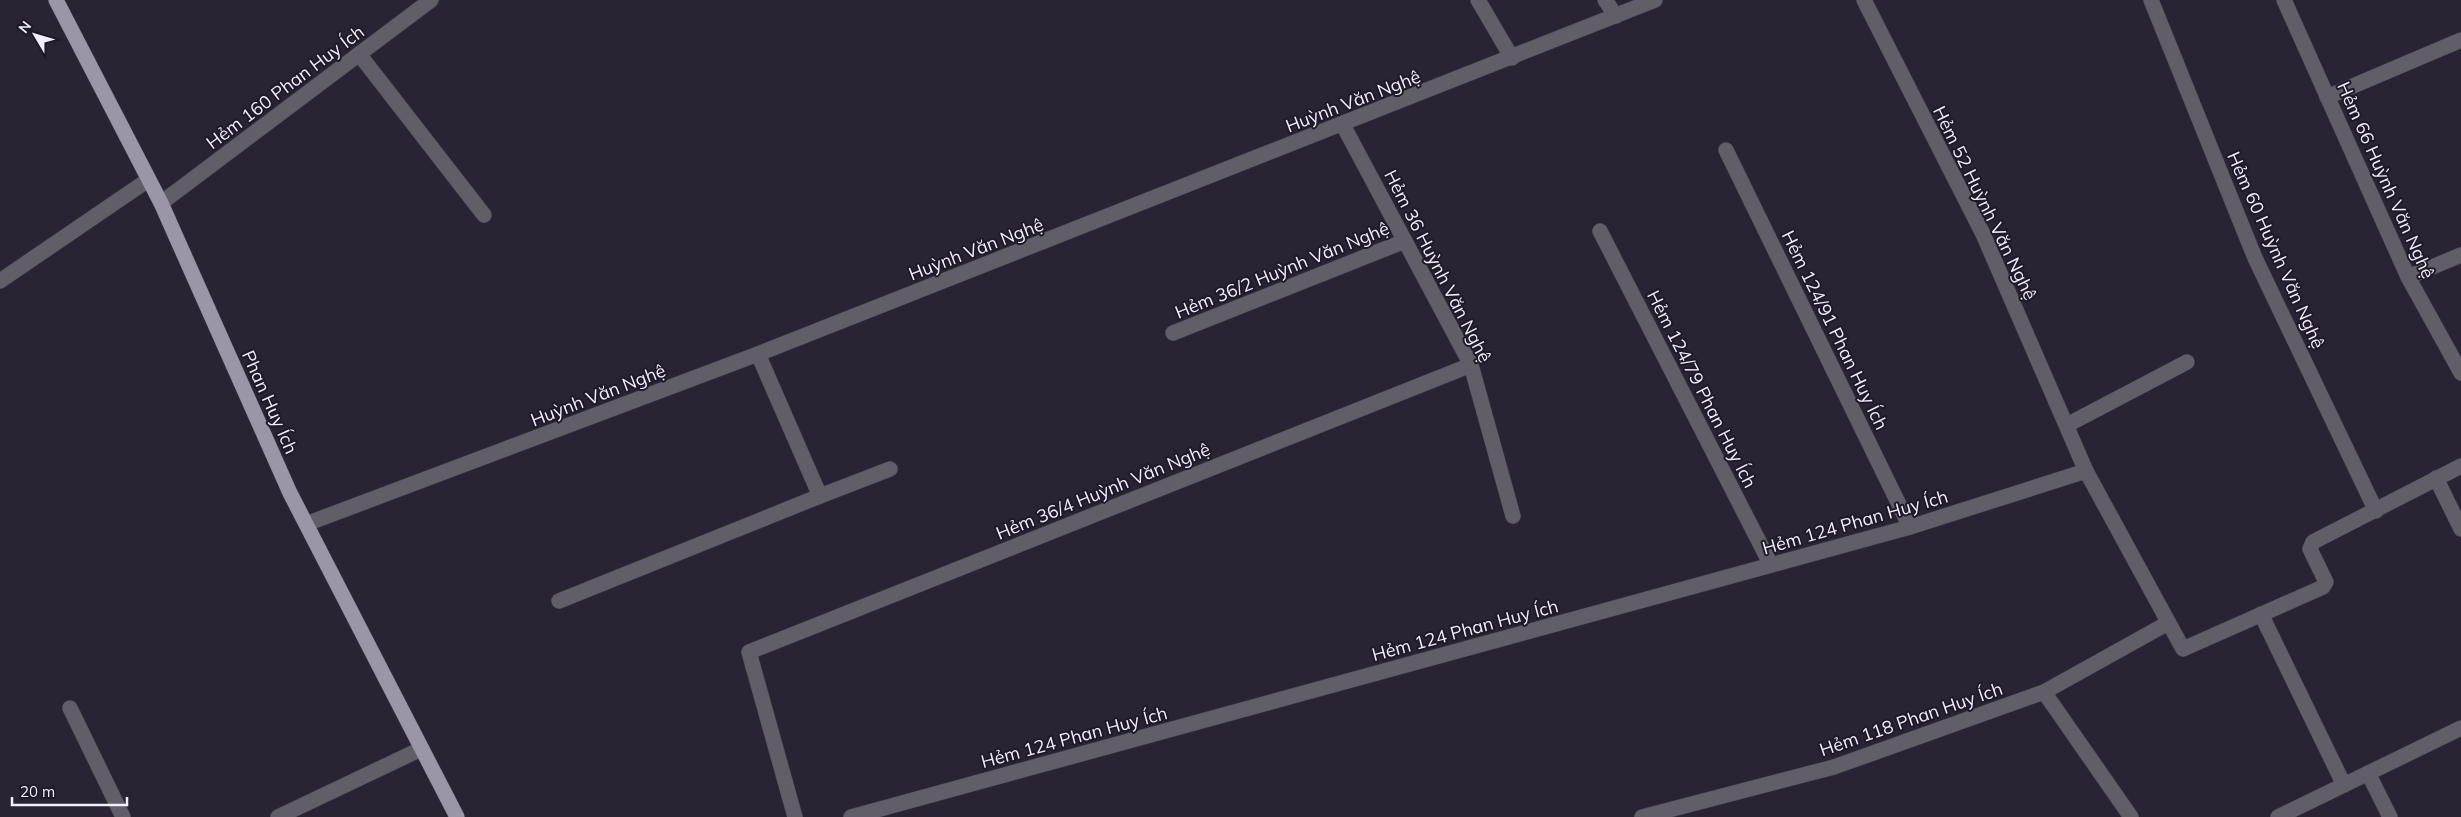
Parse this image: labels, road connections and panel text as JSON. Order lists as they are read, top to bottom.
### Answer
{
  "streets": {
    "main road": ["Phan Huy Ích"],
    "street": [
      "Hẻm 160 Phan Huy Ích",
      "Huỳnh Văn Nghệ",
      "Hẻm 66 Huỳnh Văn Nghệ",
      "Hẻm 52 Huỳnh Văn Nghệ",
      "Hẻm 60 Huỳnh Văn Nghệ",
      "Hẻm 36 Huỳnh Văn Nghệ",
      "Hẻm 36/2 Huỳnh Văn Nghệ",
      "Hẻm 124/91 Phan Huy Ích",
      "Hẻm 124/79 Phan Huy Ích",
      "Hẻm 36/4 Huỳnh Văn Nghệ",
      "Hẻm 124 Phan Huy Ích",
      "Hẻm 118 Phan Huy Ích"
    ]
  },
  "crossings": [
    ["Hẻm 160 Phan Huy Ích", "Phan Huy Ích"],
    ["Huỳnh Văn Nghệ", "Hẻm 36 Huỳnh Văn Nghệ"],
    ["Huỳnh Văn Nghệ", "Phan Huy Ích"],
    ["Hẻm 52 Huỳnh Văn Nghệ", "Hẻm 124 Phan Huy Ích"],
    ["Hẻm 36 Huỳnh Văn Nghệ", "Hẻm 36/2 Huỳnh Văn Nghệ"],
    ["Hẻm 36 Huỳnh Văn Nghệ", "Hẻm 36/4 Huỳnh Văn Nghệ"],
    ["Hẻm 124/91 Phan Huy Ích", "Hẻm 124 Phan Huy Ích"],
    ["Hẻm 124/79 Phan Huy Ích", "Hẻm 124 Phan Huy Ích"]
  ],
  "scale_bar": "20 m",
  "north": "top left"
}
